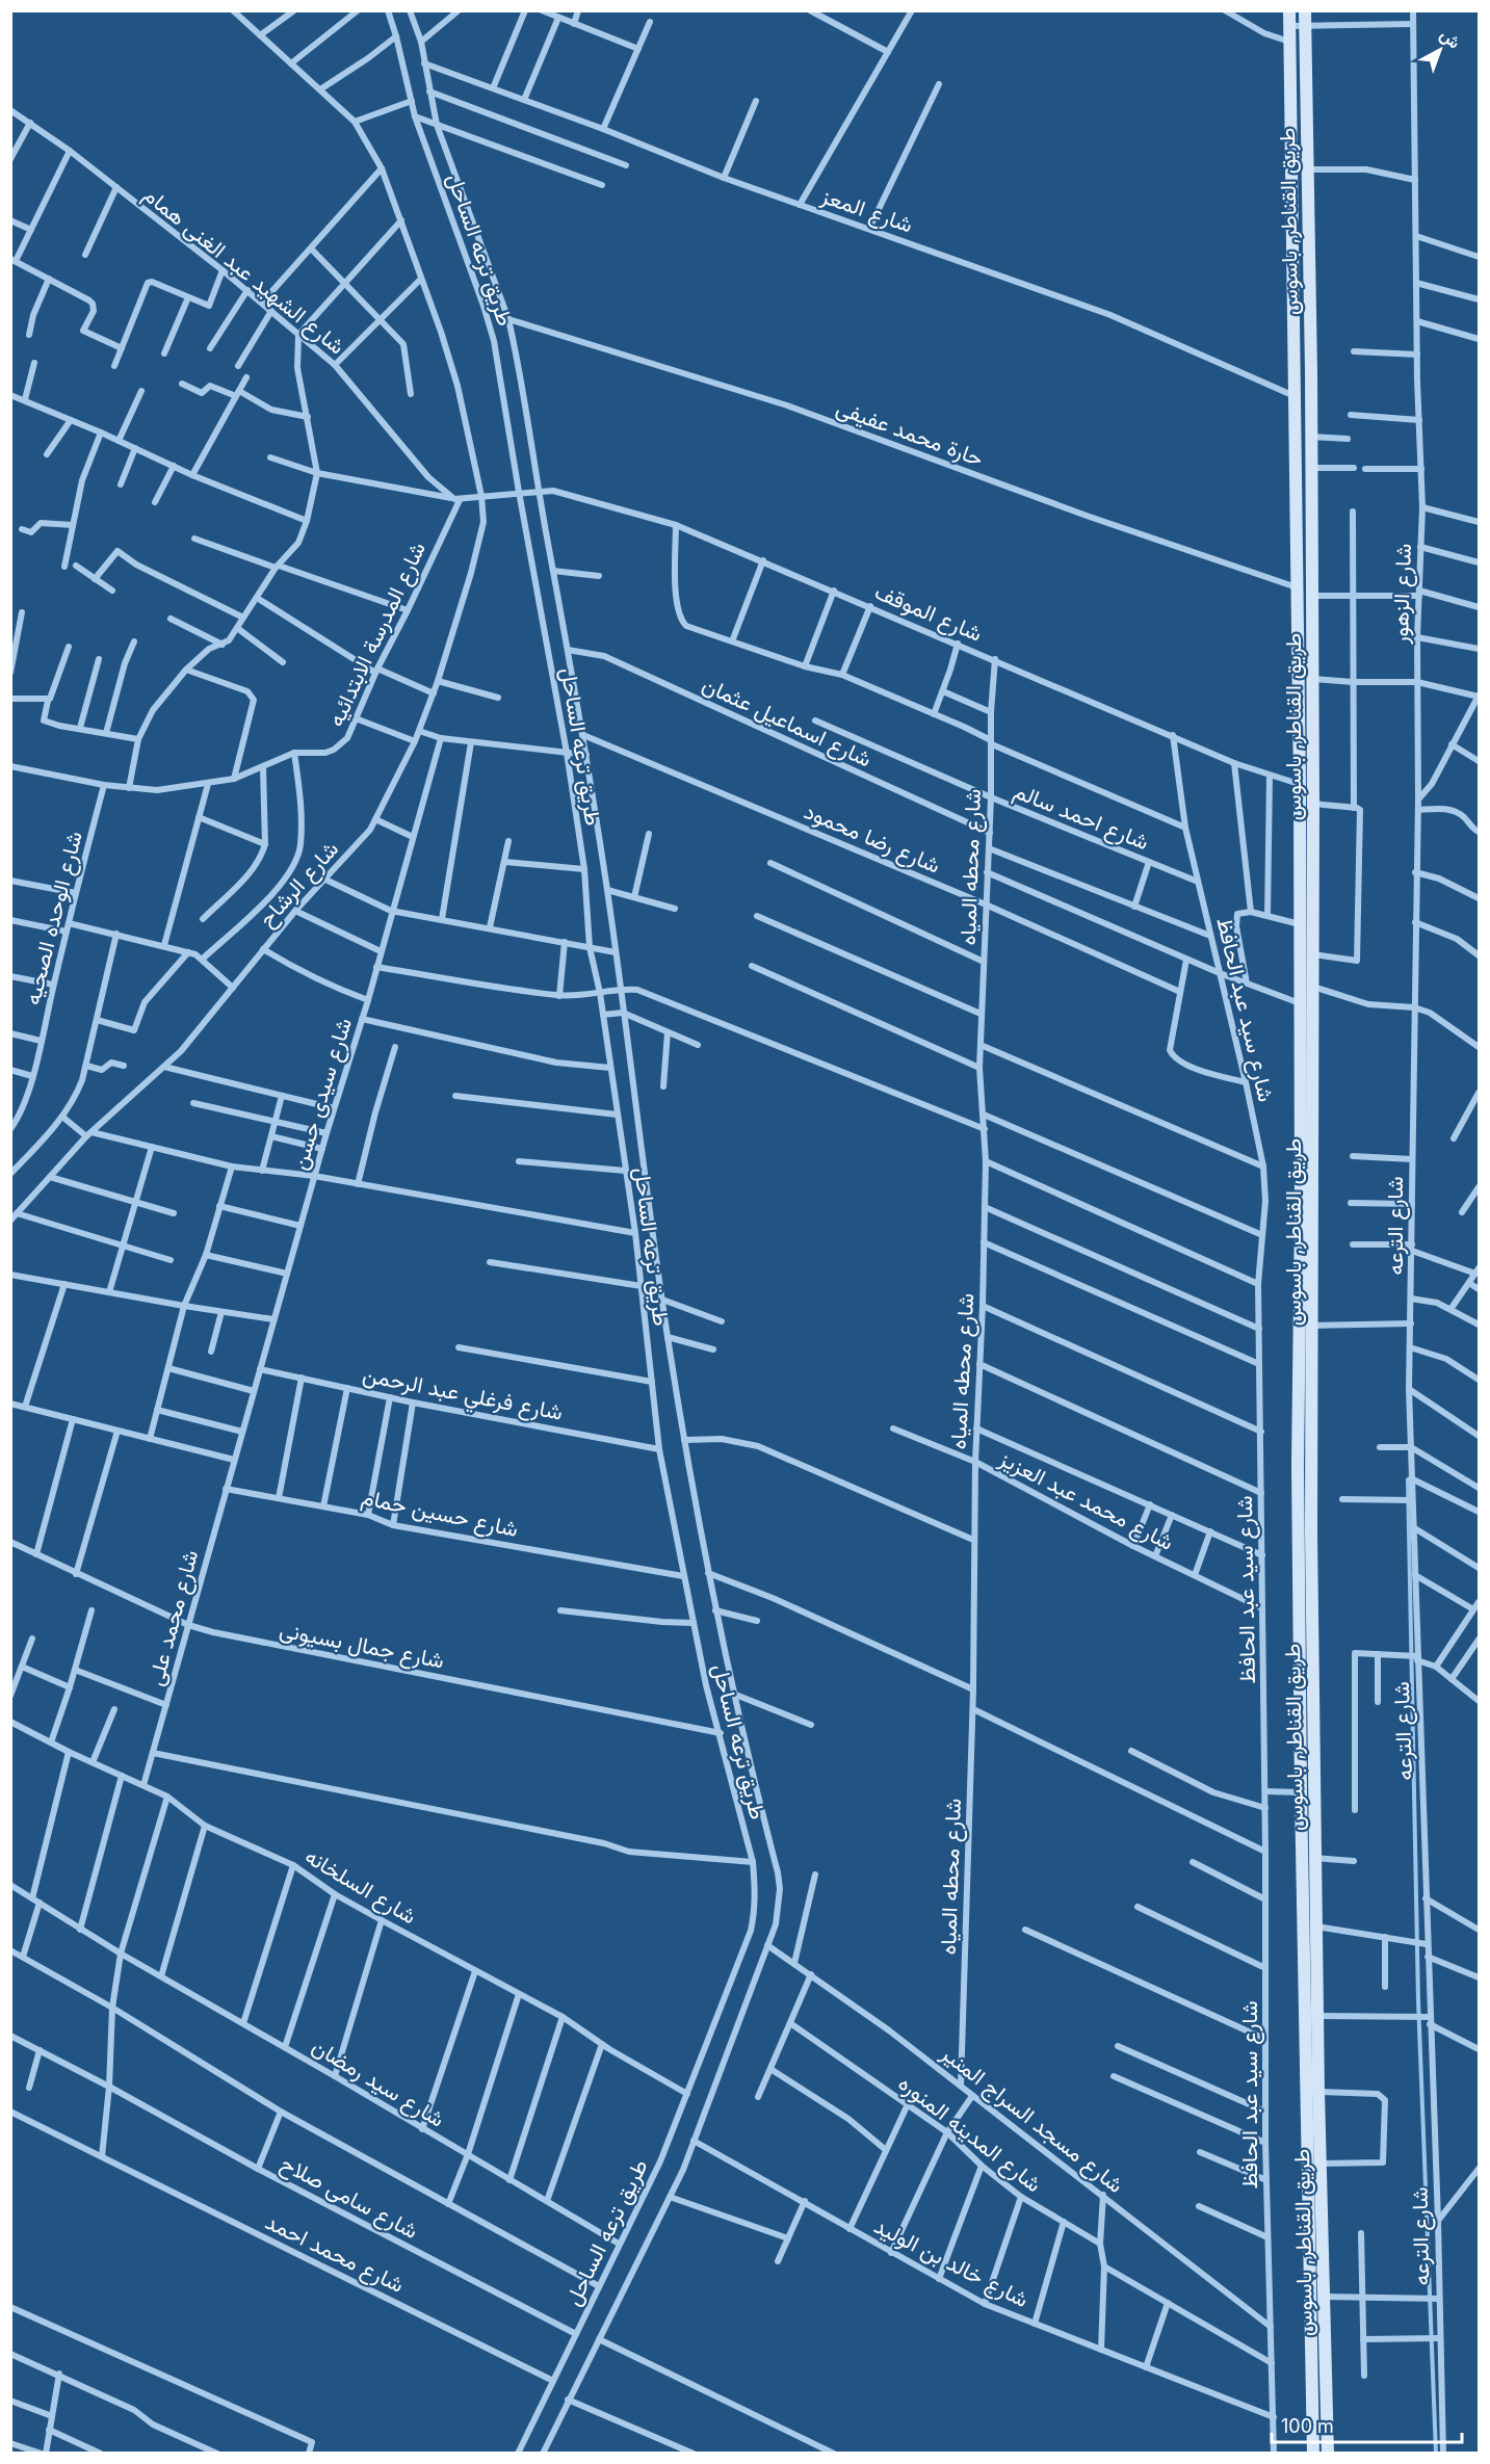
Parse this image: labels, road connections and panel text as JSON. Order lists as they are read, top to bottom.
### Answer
{
  "streets": {
    "main road": ["طريق القناطر, باسوس"],
    "street": [
      "شارع المعز",
      "طريق ترعه الساحل",
      "شارع الشهيد عبد الغنى همام",
      "حارة محمد عفيفى",
      "شارع الزهور",
      "شارع الموقف",
      "شارع المدرسة الابتدائيه",
      "شارع اسماعيل عثمان",
      "شارع احمد سالم",
      "شارع رضا محمود",
      "شارع محطه المياه",
      "شارع الرشاح",
      "شارع الوحده الصحيه",
      "شارع سيد عبد الحافظ",
      "شارع سيدى حسن",
      "شارع الترعه",
      "شارع فرغلي عبد الرحمن",
      "شارع محمد عبد العزيز",
      "شارع حسين حمام",
      "شارع محمد على",
      "شارع جمال بسيونى",
      "شارع السلخانه",
      "شارع سيد رمضان",
      "شارع مسجد السراج المنير",
      "شارع المدينه المنوره",
      "شارع سامى صلاح",
      "شارع محمد احمد",
      "شارع خالد بن الوليد"
    ]
  },
  "crossings": [
    ["شارع المعز", "طريق القناطر, باسوس"],
    ["شارع المعز", "طريق ترعه الساحل"],
    ["طريق القناطر, باسوس", "حارة محمد عفيفى"],
    ["طريق القناطر, باسوس", "شارع الموقف"],
    ["طريق ترعه الساحل", "حارة محمد عفيفى"],
    ["طريق ترعه الساحل", "شارع الموقف"],
    ["طريق ترعه الساحل", "شارع اسماعيل عثمان"],
    ["طريق ترعه الساحل", "شارع رضا محمود"],
    ["طريق ترعه الساحل", "شارع فرغلي عبد الرحمن"],
    ["طريق ترعه الساحل", "شارع حسين حمام"],
    ["طريق ترعه الساحل", "شارع جمال بسيونى"],
    ["طريق ترعه الساحل", "شارع السلخانه"],
    ["طريق ترعه الساحل", "شارع سيد رمضان"],
    ["طريق ترعه الساحل", "شارع مسجد السراج المنير"],
    ["طريق ترعه الساحل", "شارع سامى صلاح"],
    ["طريق ترعه الساحل", "شارع محمد احمد"],
    ["طريق ترعه الساحل", "شارع خالد بن الوليد"],
    ["شارع الشهيد عبد الغنى همام", "شارع المدرسة الابتدائيه"],
    ["شارع الزهور", "شارع الترعه"],
    ["شارع الموقف", "شارع محطه المياه"],
    ["شارع الموقف", "شارع سيد عبد الحافظ"],
    ["شارع المدرسة الابتدائيه", "شارع الوحده الصحيه"],
    ["شارع اسماعيل عثمان", "شارع محطه المياه"],
    ["شارع احمد سالم", "شارع محطه المياه"],
    ["شارع احمد سالم", "شارع سيد عبد الحافظ"],
    ["شارع رضا محمود", "شارع محطه المياه"],
    ["شارع محطه المياه", "شارع محمد عبد العزيز"],
    ["شارع محطه المياه", "شارع مسجد السراج المنير"],
    ["شارع سيد عبد الحافظ", "شارع محمد عبد العزيز"],
    ["شارع سيد عبد الحافظ", "شارع مسجد السراج المنير"],
    ["شارع سيد عبد الحافظ", "شارع خالد بن الوليد"],
    ["شارع سيدى حسن", "شارع فرغلي عبد الرحمن"],
    ["شارع سيدى حسن", "شارع محمد على"],
    ["شارع حسين حمام", "شارع محمد على"],
    ["شارع محمد على", "شارع جمال بسيونى"],
    ["شارع محمد على", "شارع السلخانه"]
  ],
  "scale_bar": "100 m",
  "north": "top right"
}
